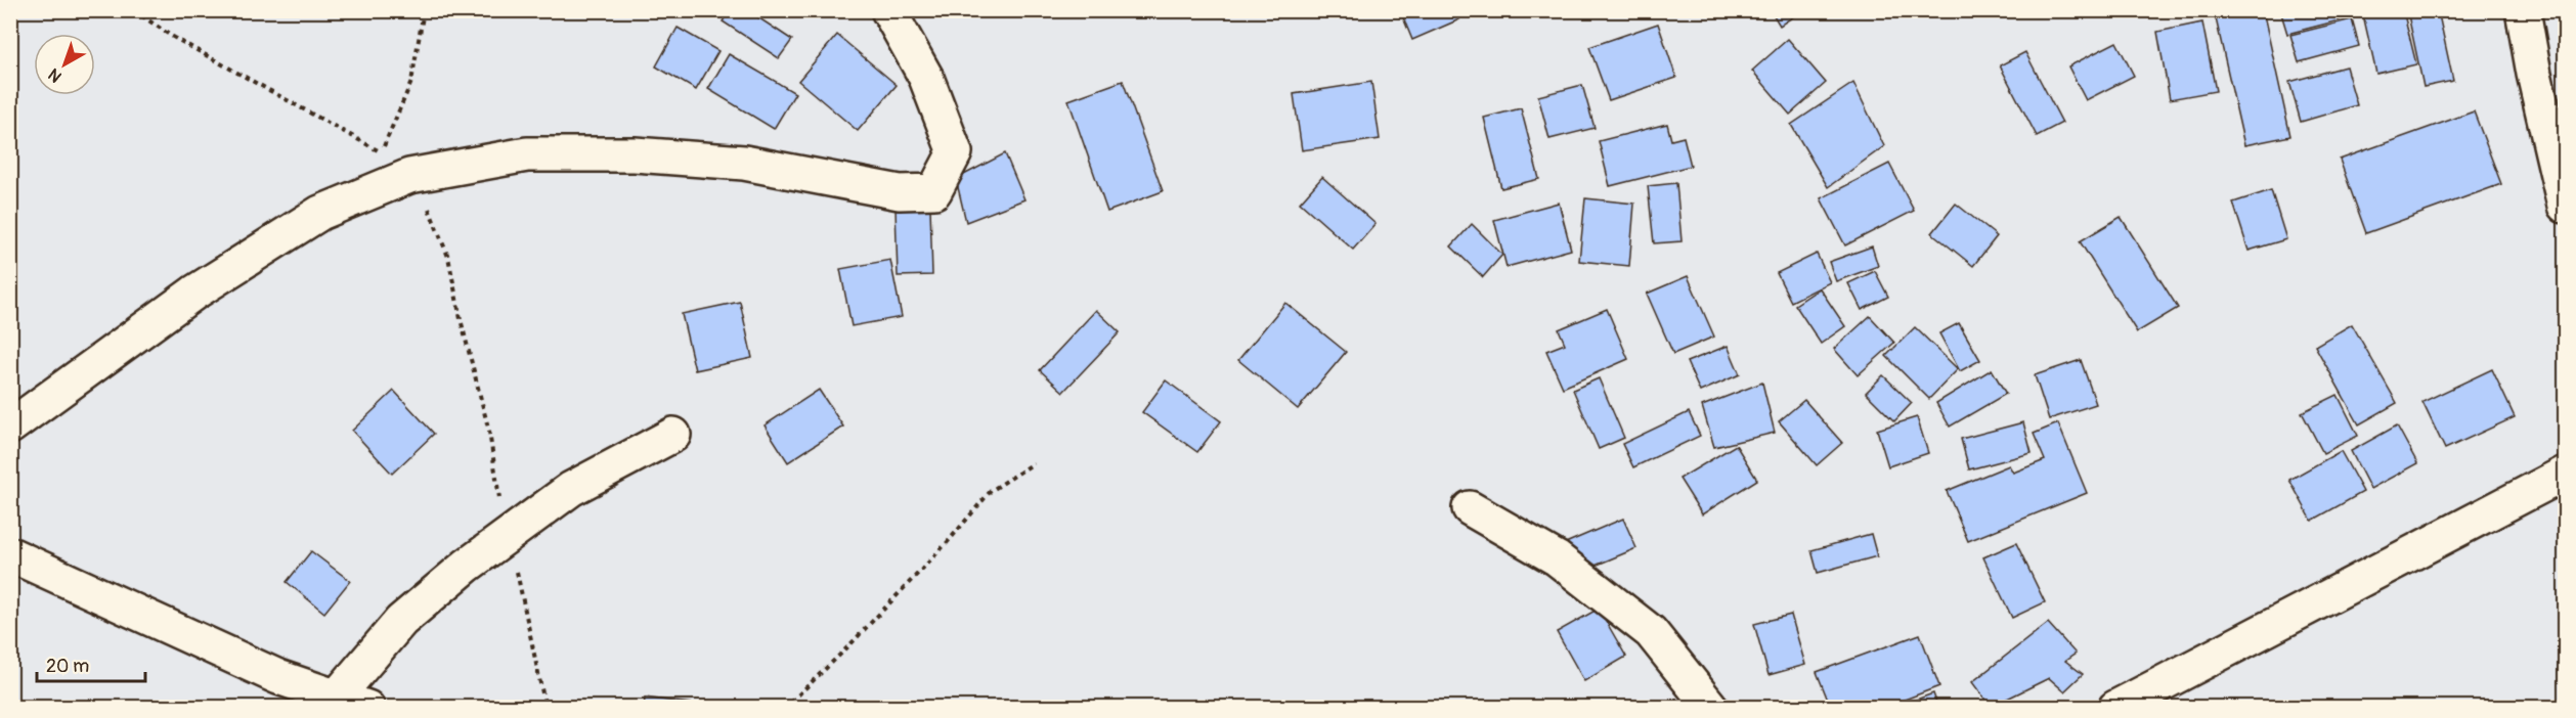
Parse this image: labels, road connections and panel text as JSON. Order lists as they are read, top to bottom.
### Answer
{
  "scale_bar": "20 m",
  "north": "bottom left"
}
